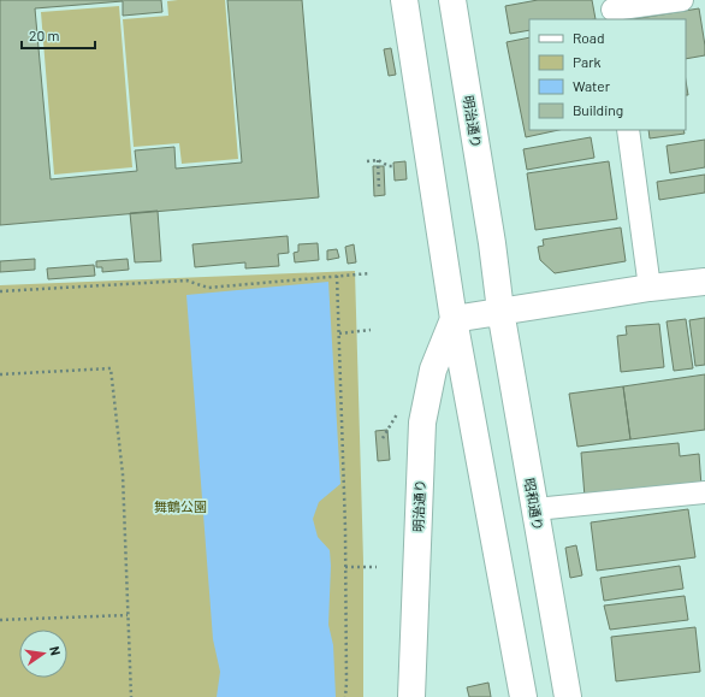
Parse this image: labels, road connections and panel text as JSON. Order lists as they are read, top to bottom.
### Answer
{
  "streets": {
    "street": ["明治通り", "昭和通り"]
  },
  "crossings": [
    ["明治通り", "昭和通り"]
  ],
  "parks": ["舞鶴公園"],
  "legend": [
    "Road",
    "Park",
    "Water",
    "Building"
  ],
  "scale_bar": "20 m",
  "north": "right"
}
